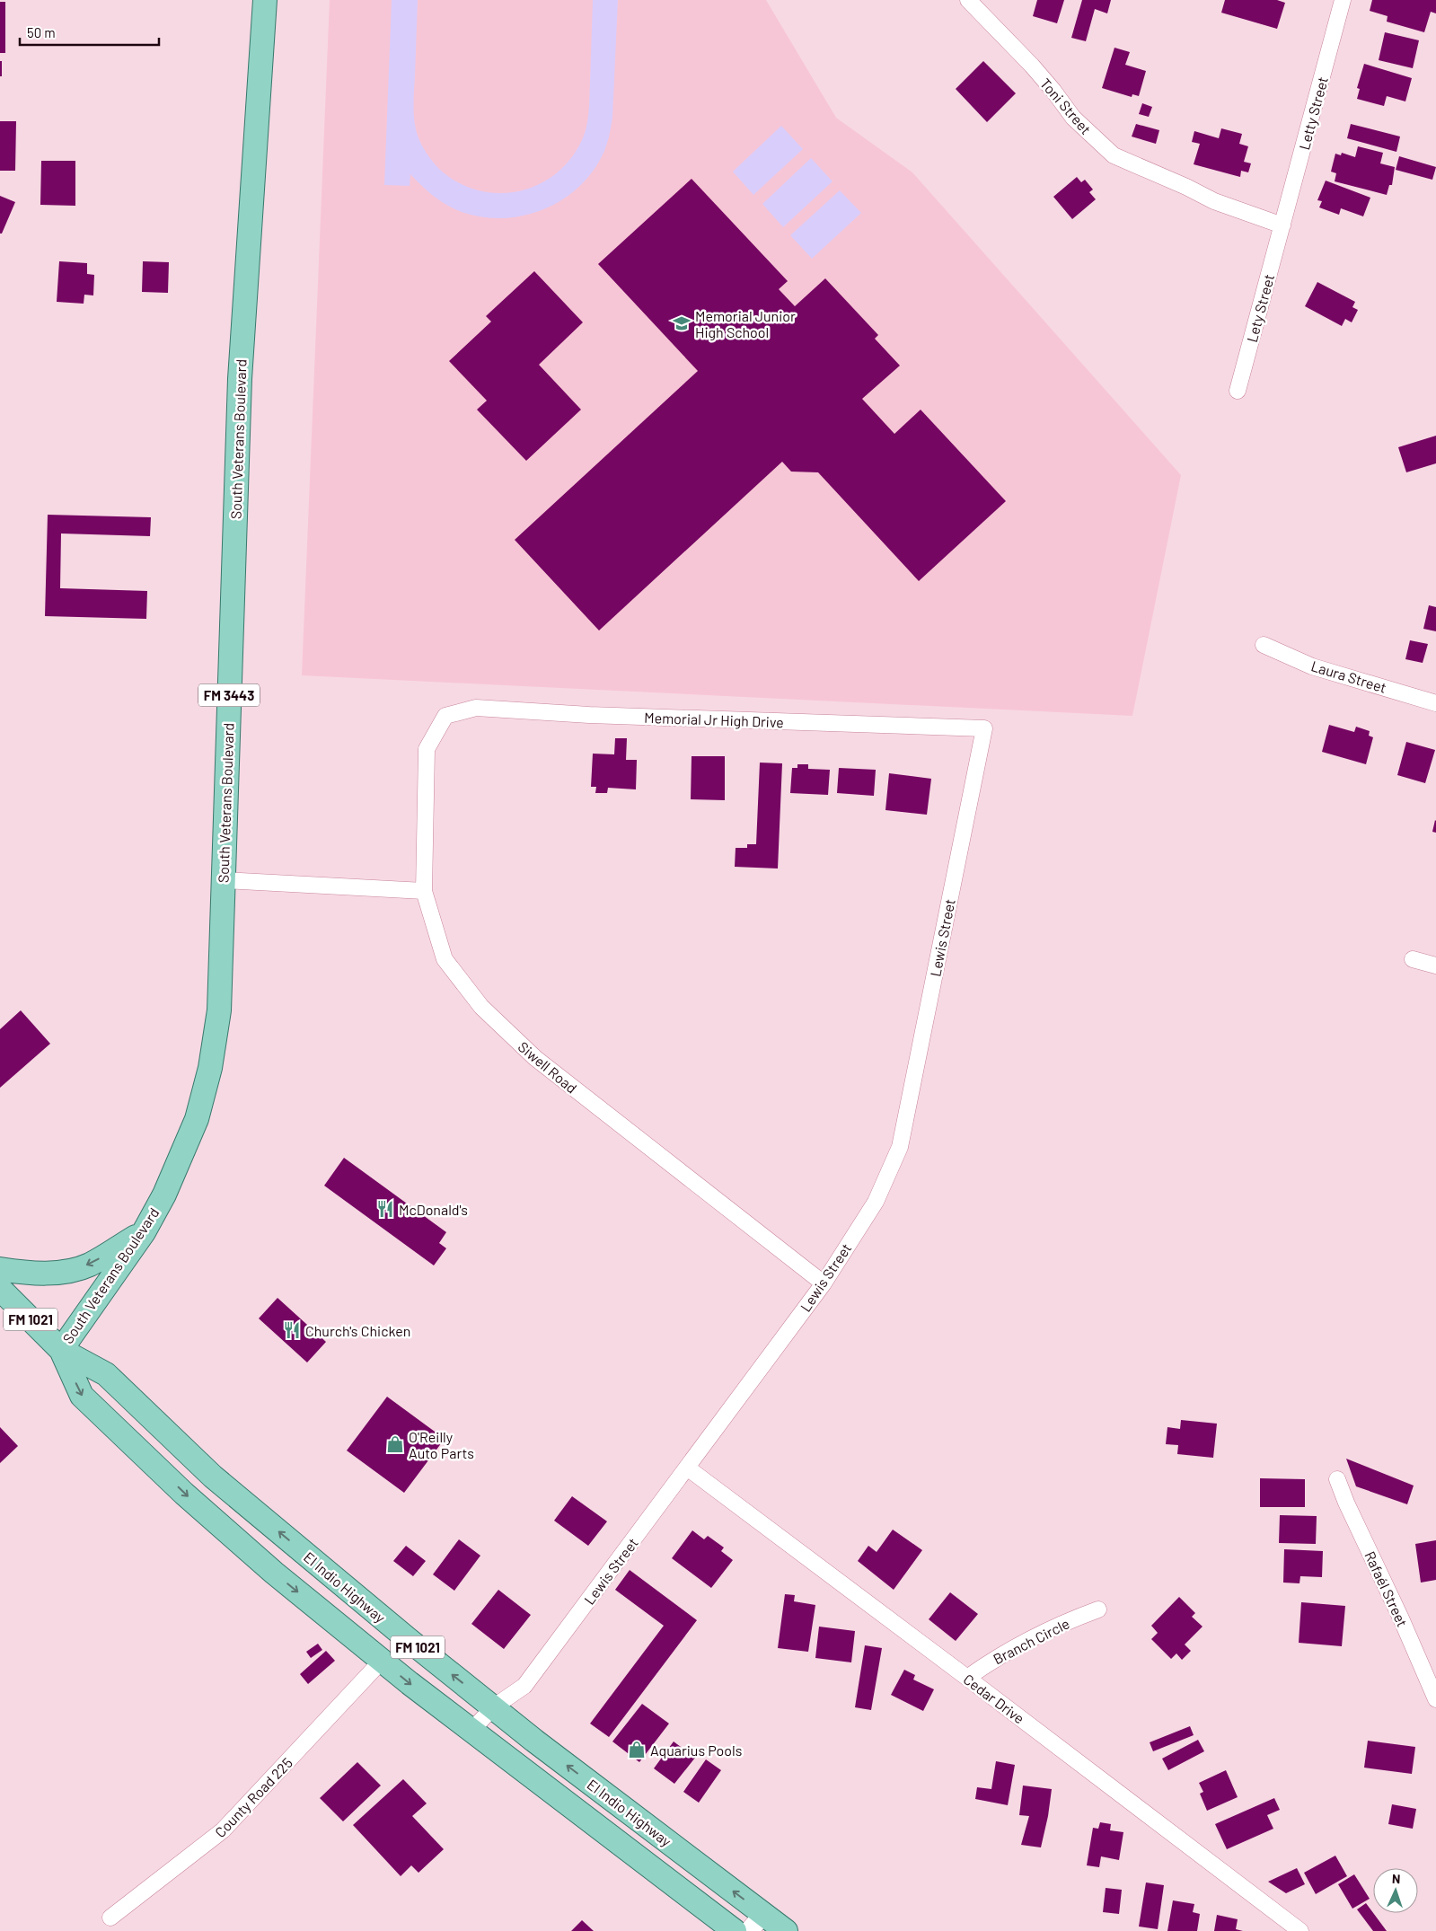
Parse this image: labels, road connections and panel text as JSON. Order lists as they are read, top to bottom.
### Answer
{
  "streets": {
    "main road": [
      "South Veterans Boulevard",
      "FM 3443",
      "FM 1021",
      "El Indio Highway"
    ],
    "street": [
      "Toni Street",
      "Letty Street",
      "Lety Street",
      "Laura Street",
      "Memorial Jr High Drive",
      "Lewis Street",
      "Siwell Road",
      "Rafaél Street",
      "Branch Circle",
      "Cedar Drive",
      "County Road 225"
    ]
  },
  "crossings": [
    ["Toni Street", "Letty Street"],
    ["Toni Street", "Lety Street"],
    ["Letty Street", "Lety Street"],
    ["South Veterans Boulevard", "El Indio Highway"],
    ["Memorial Jr High Drive", "Lewis Street"],
    ["Memorial Jr High Drive", "Siwell Road"],
    ["Lewis Street", "Siwell Road"],
    ["Lewis Street", "El Indio Highway"],
    ["Lewis Street", "Cedar Drive"],
    ["El Indio Highway", "County Road 225"],
    ["Branch Circle", "Cedar Drive"]
  ],
  "places": {
    "school or university": ["Memorial Junior High School"],
    "restaurant": ["McDonald's", "Church's Chicken"],
    "shop": ["O'Reilly Auto Parts", "Aquarius Pools"]
  },
  "scale_bar": "50 m",
  "north": "top"
}
